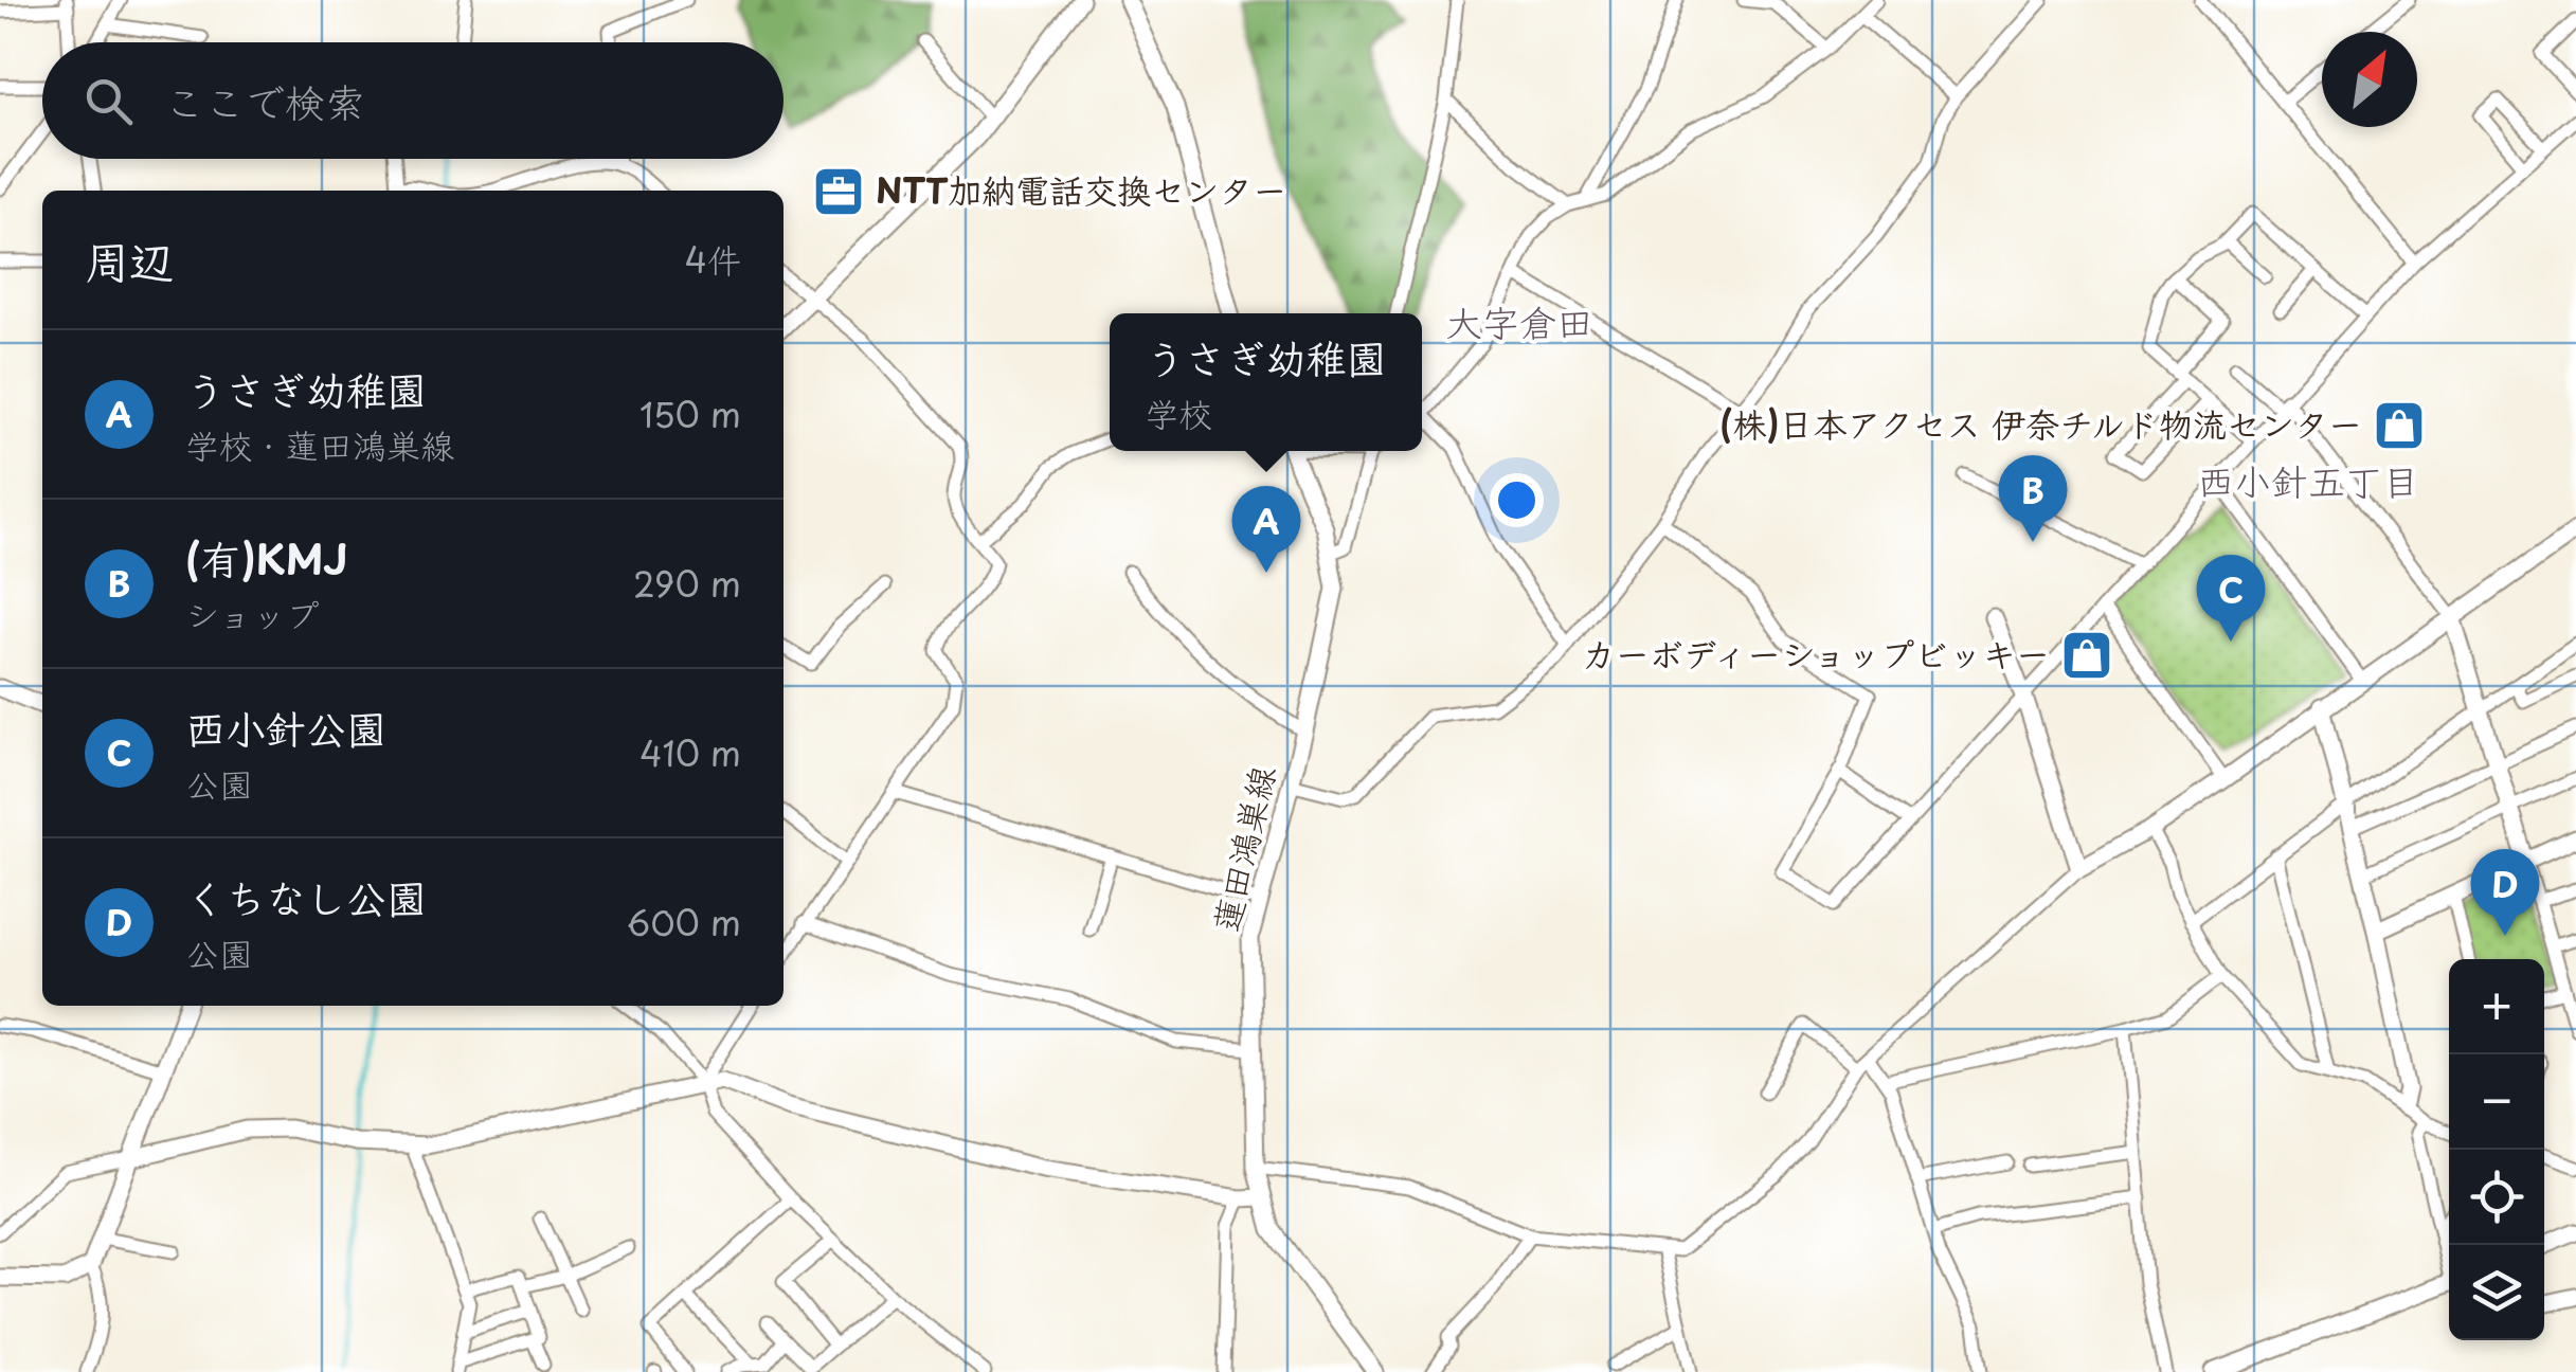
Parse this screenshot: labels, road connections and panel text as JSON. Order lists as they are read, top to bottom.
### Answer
{
  "streets": {
    "street": ["蓮田鴻巣線"]
  },
  "districts": ["大字倉田", "西小針五丁目"],
  "places": {
    "office": ["NTT加納電話交換センター"],
    "shop": ["(株)日本アクセス 伊奈チルド物流センター", "カーボディーショップビッキー"]
  },
  "north": "top right",
  "page": {
    "search": "ここで検索",
    "heading": ["周辺", "4件"],
    "popup": ["うさぎ幼稚園", "学校"],
    "list": [
      {
        "mark": "A",
        "name": "うさぎ幼稚園",
        "note": "学校 · 蓮田鴻巣線",
        "value": "150 m"
      },
      {
        "mark": "B",
        "name": "(有)KMJ",
        "note": "ショップ",
        "value": "290 m"
      },
      {
        "mark": "C",
        "name": "西小針公園",
        "note": "公園",
        "value": "410 m"
      },
      {
        "mark": "D",
        "name": "くちなし公園",
        "note": "公園",
        "value": "600 m"
      }
    ],
    "pins": [
      "B",
      "A",
      "C",
      "D"
    ],
    "map_buttons": ["+", "−"]
  }
}
